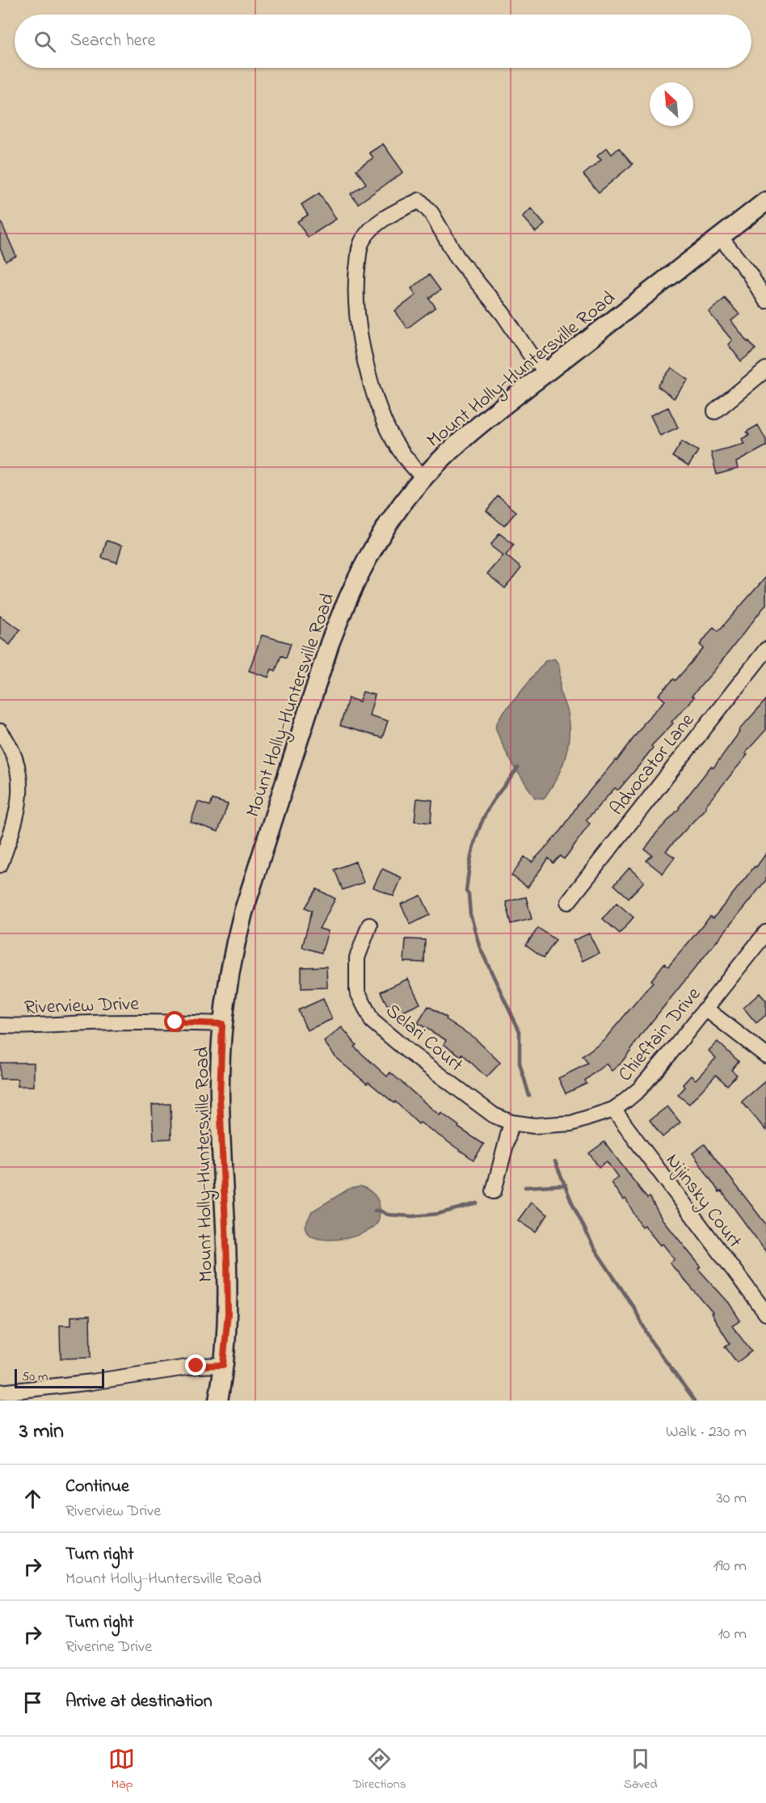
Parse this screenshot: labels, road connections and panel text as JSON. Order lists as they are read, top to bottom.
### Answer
{
  "streets": {
    "main road": ["Mount Holly-Huntersville Road"],
    "street": [
      "Advocator Lane",
      "Riverview Drive",
      "Chieftain Drive",
      "Selari Court",
      "Nijinsky Court"
    ]
  },
  "crossings": [
    ["Mount Holly-Huntersville Road", "Riverview Drive"],
    ["Chieftain Drive", "Selari Court"],
    ["Chieftain Drive", "Nijinsky Court"]
  ],
  "scale_bar": "50 m",
  "north": "top left",
  "page": {
    "search": "Search here",
    "scale": "50 m",
    "heading": ["3 min", "Walk · 230 m"],
    "list": [
      ["Continue", "Riverview Drive", "30 m"],
      ["Turn right", "Mount Holly-Huntersville Road", "190 m"],
      ["Turn right", "Riverine Drive", "10 m"],
      "Arrive at destination"
    ],
    "nav": ["Map", "Directions", "Saved"]
  }
}
